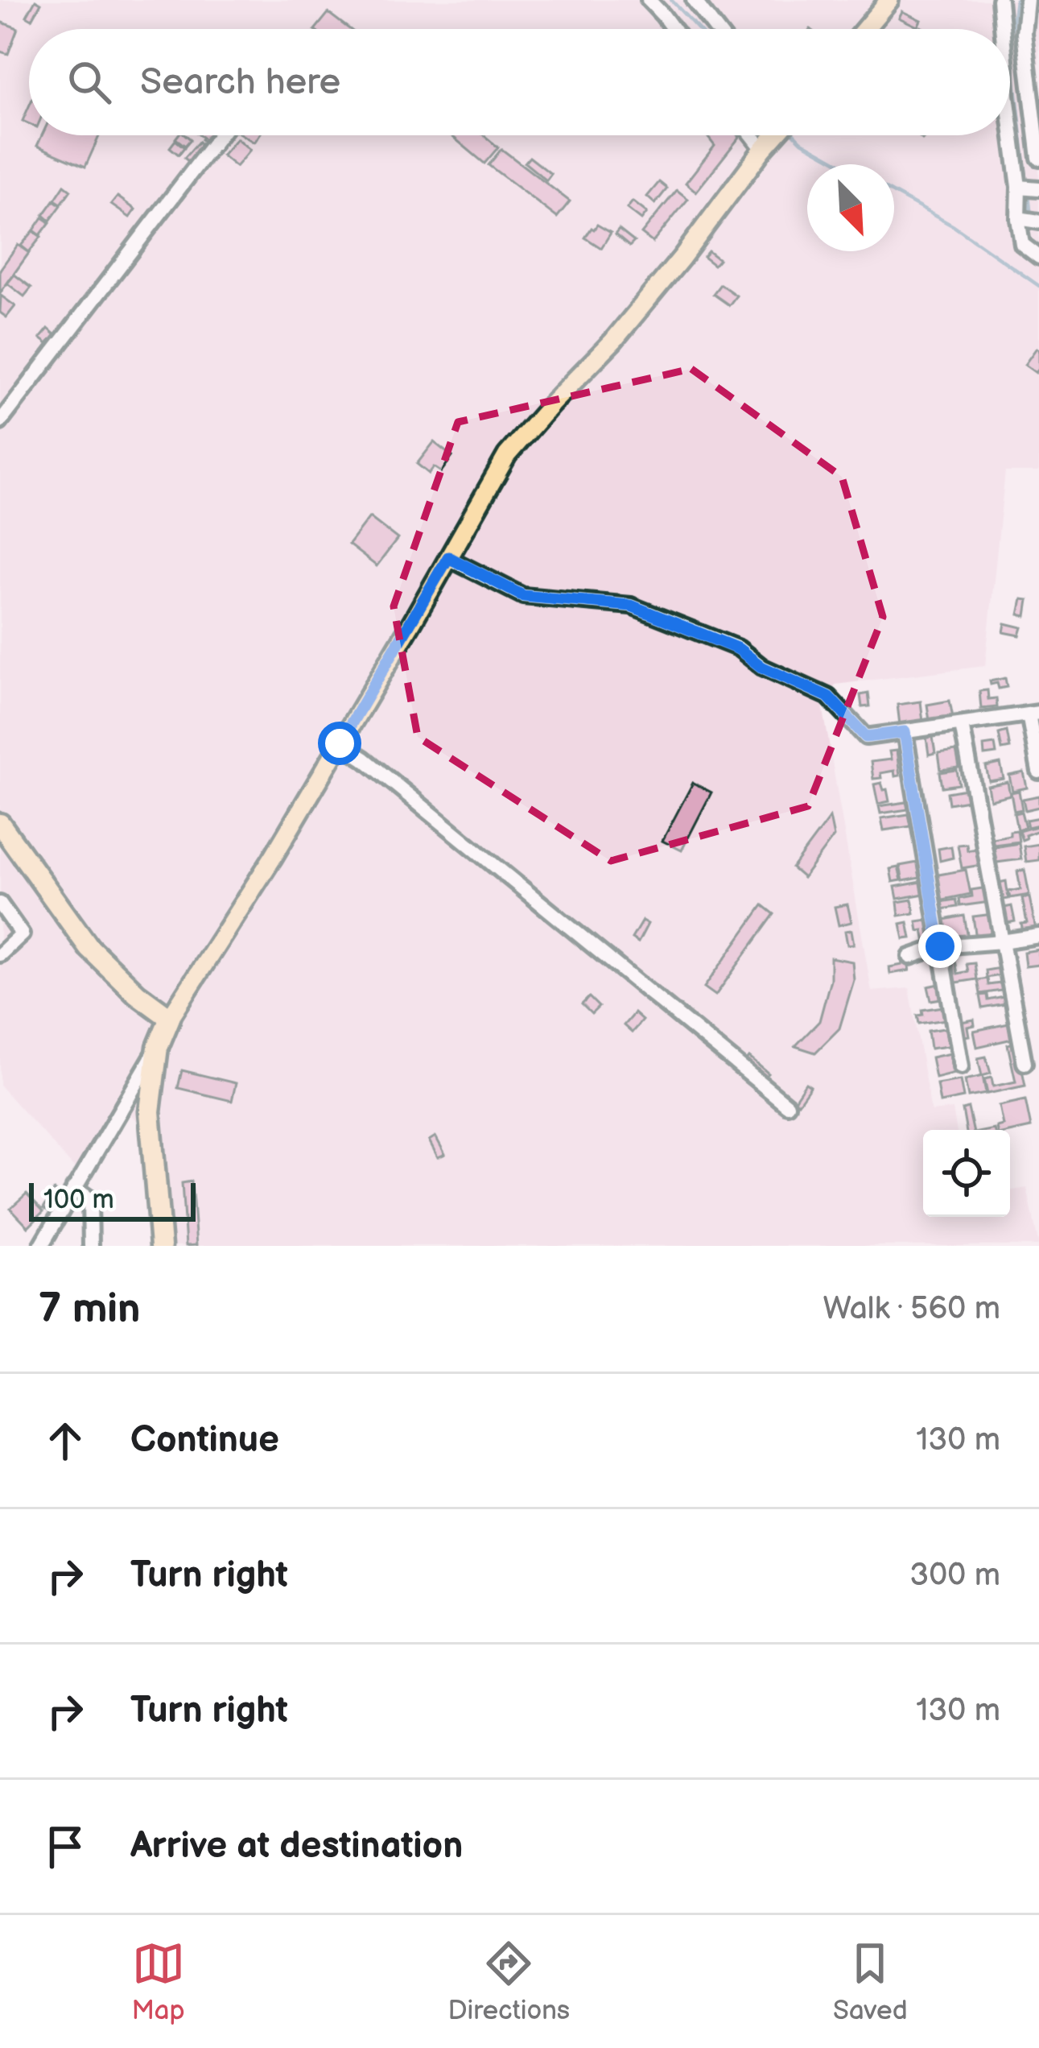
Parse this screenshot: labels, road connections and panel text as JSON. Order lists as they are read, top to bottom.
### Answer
{
  "scale_bar": "100 m",
  "north": "bottom right",
  "page": {
    "search": "Search here",
    "scale": "100 m",
    "heading": ["7 min", "Walk · 560 m"],
    "list": [
      ["Continue", "130 m"],
      ["Turn right", "300 m"],
      ["Turn right", "130 m"],
      "Arrive at destination"
    ],
    "nav": ["Map", "Directions", "Saved"]
  }
}
